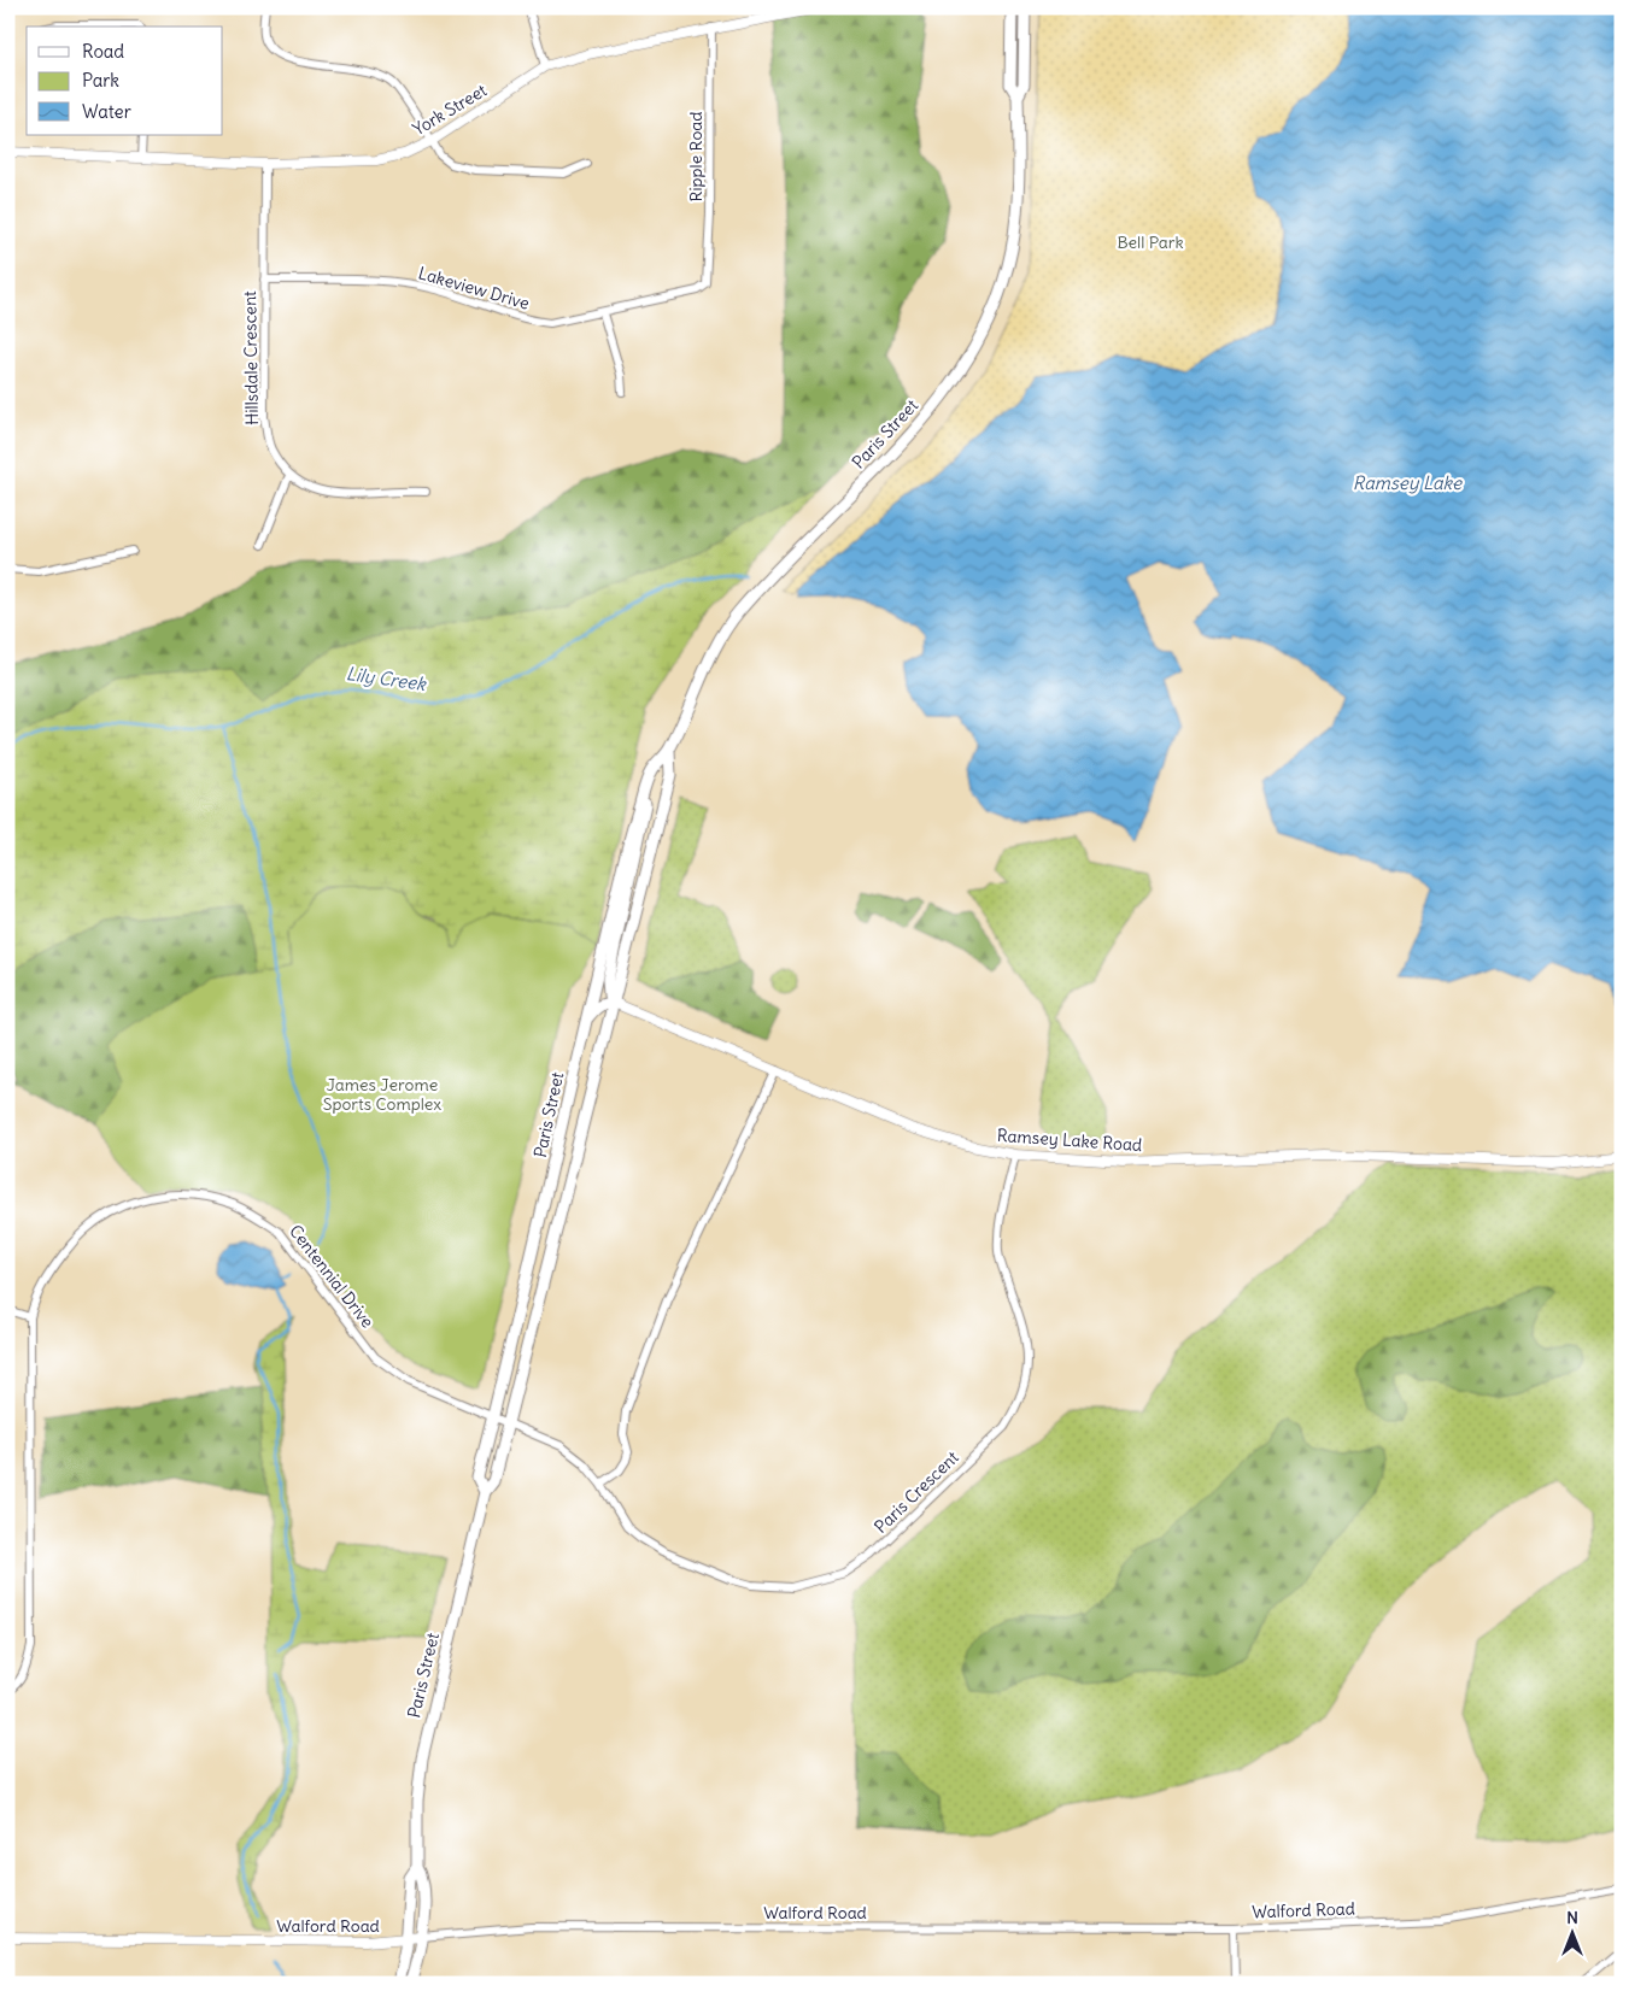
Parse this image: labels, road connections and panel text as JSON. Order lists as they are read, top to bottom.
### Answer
{
  "streets": {
    "main road": ["Paris Street"],
    "street": [
      "York Street",
      "Ripple Road",
      "Lakeview Drive",
      "Hillsdale Crescent",
      "Ramsey Lake Road",
      "Centennial Drive",
      "Paris Crescent",
      "Walford Road"
    ]
  },
  "crossings": [
    ["York Street", "Ripple Road"],
    ["York Street", "Hillsdale Crescent"],
    ["Ripple Road", "Lakeview Drive"],
    ["Lakeview Drive", "Hillsdale Crescent"],
    ["Paris Street", "Ramsey Lake Road"],
    ["Paris Street", "Centennial Drive"],
    ["Paris Street", "Paris Crescent"],
    ["Paris Street", "Walford Road"],
    ["Ramsey Lake Road", "Paris Crescent"],
    ["Centennial Drive", "Paris Crescent"]
  ],
  "water": ["Ramsey Lake", "Lily Creek"],
  "parks": ["Bell Park", "James Jerome Sports Complex"],
  "legend": ["Road", "Park", "Water"],
  "north": "top"
}
